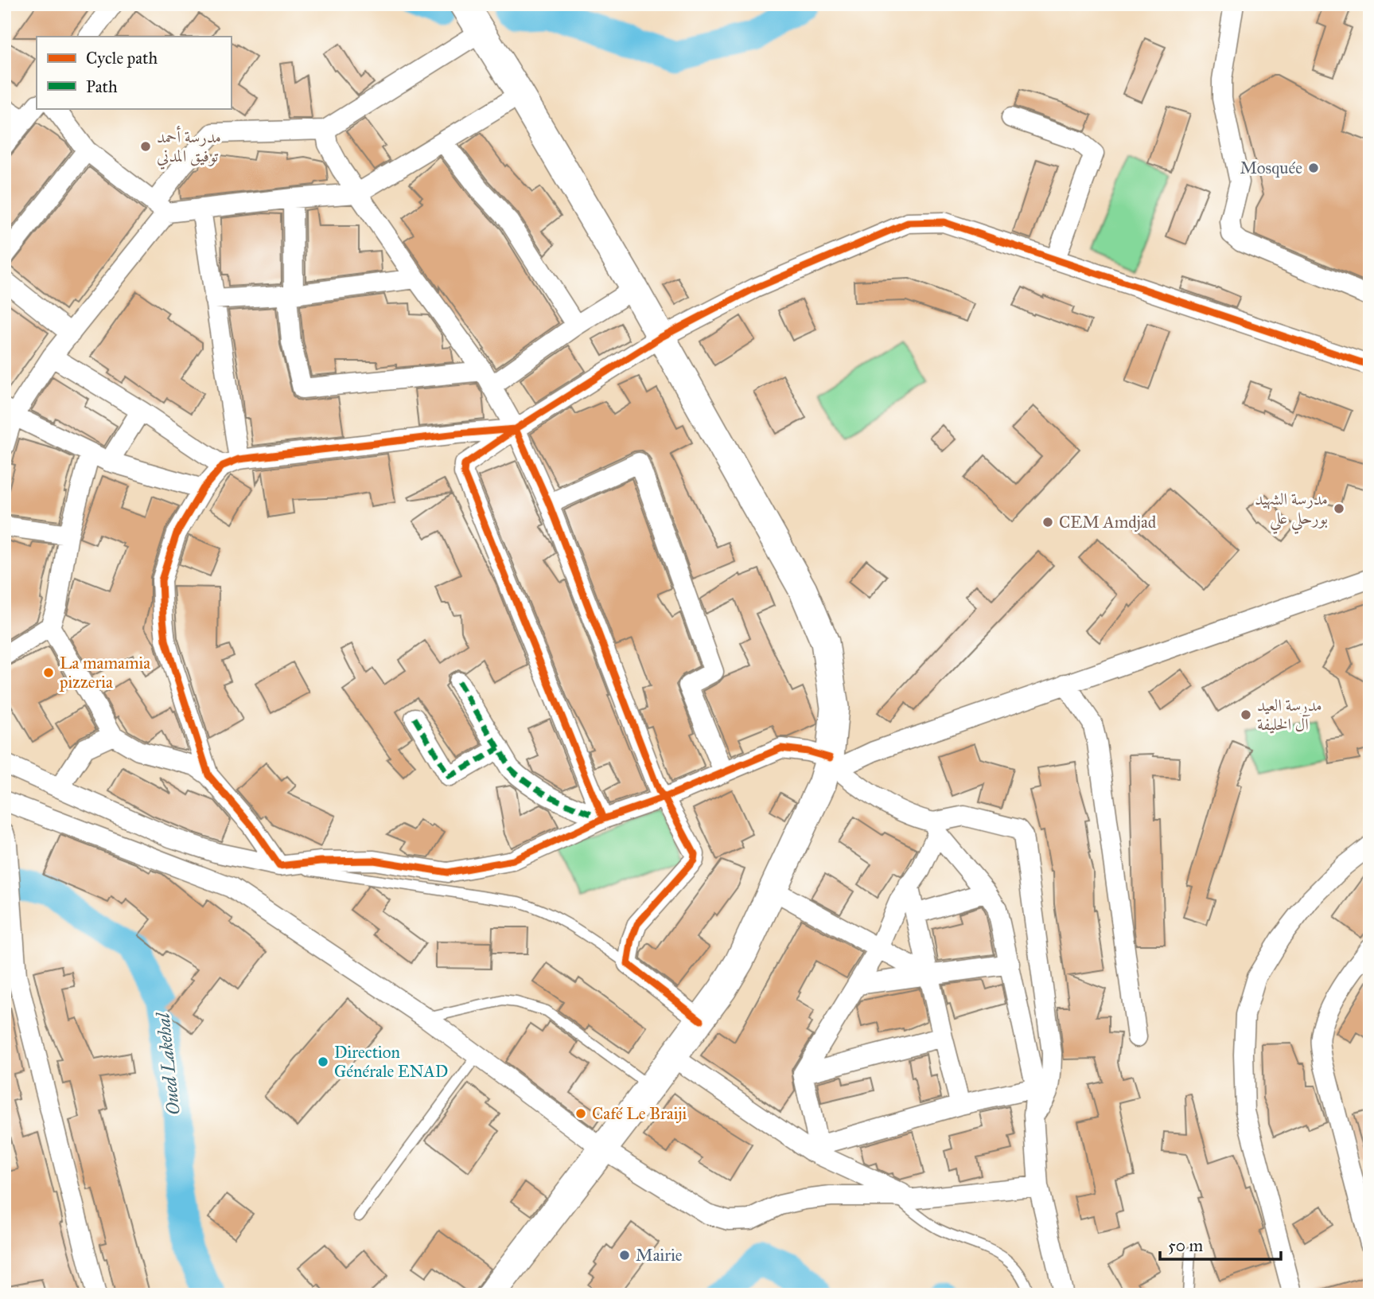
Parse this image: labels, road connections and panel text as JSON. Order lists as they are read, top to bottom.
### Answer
{
  "water": ["Oued Lakehal"],
  "places": [
    "مدرسة أحمد توفيق المدني",
    "Mosquée",
    "مدرسة الشهيد بورحلي علي",
    "CEM Amdjad",
    "La mamamia pizzeria",
    "مدرسة العيد آل الخليفة",
    "Direction Générale ENAD",
    "Café Le Braiji",
    "Mairie"
  ],
  "legend": ["Cycle path", "Path"],
  "scale_bar": "50 m"
}
